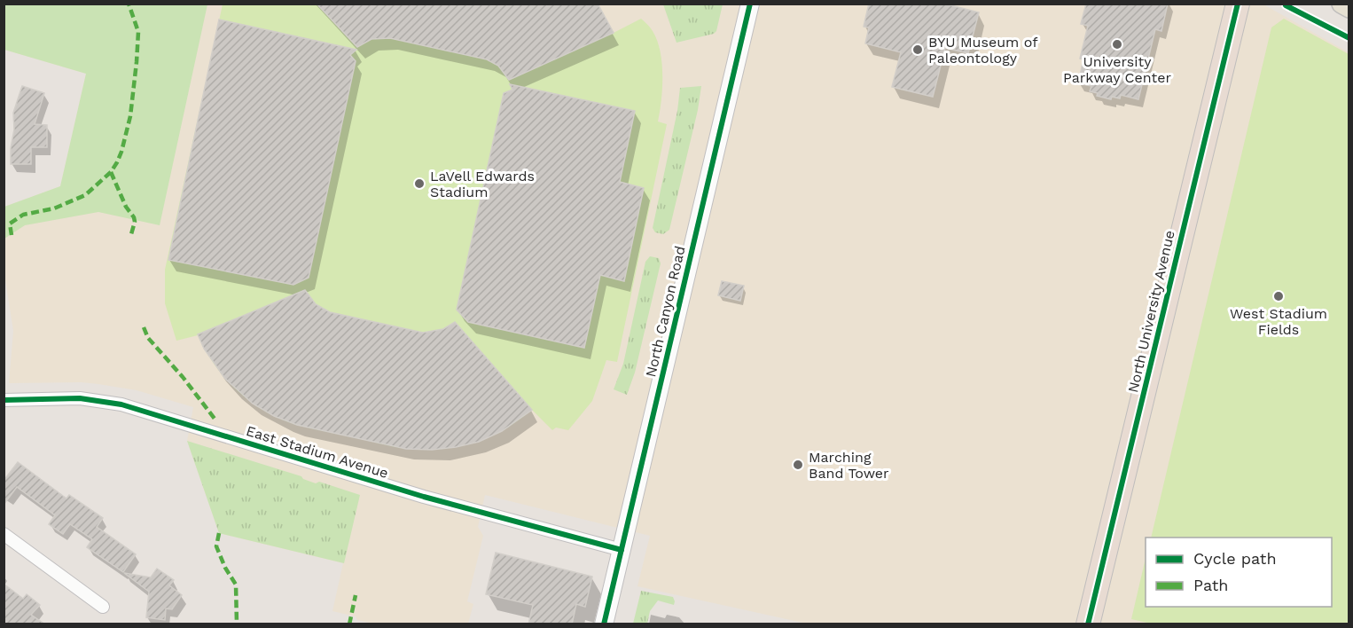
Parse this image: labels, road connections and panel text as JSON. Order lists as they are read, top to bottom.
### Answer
{
  "streets": {
    "highway": ["North University Avenue"],
    "main road": ["North Canyon Road"],
    "street": ["East Stadium Avenue"]
  },
  "crossings": [
    ["North Canyon Road", "East Stadium Avenue"]
  ],
  "places": [
    "University Parkway Center",
    "BYU Museum of Paleontology",
    "LaVell Edwards Stadium",
    "West Stadium Fields",
    "Marching Band Tower"
  ],
  "legend": ["Cycle path", "Path"]
}
